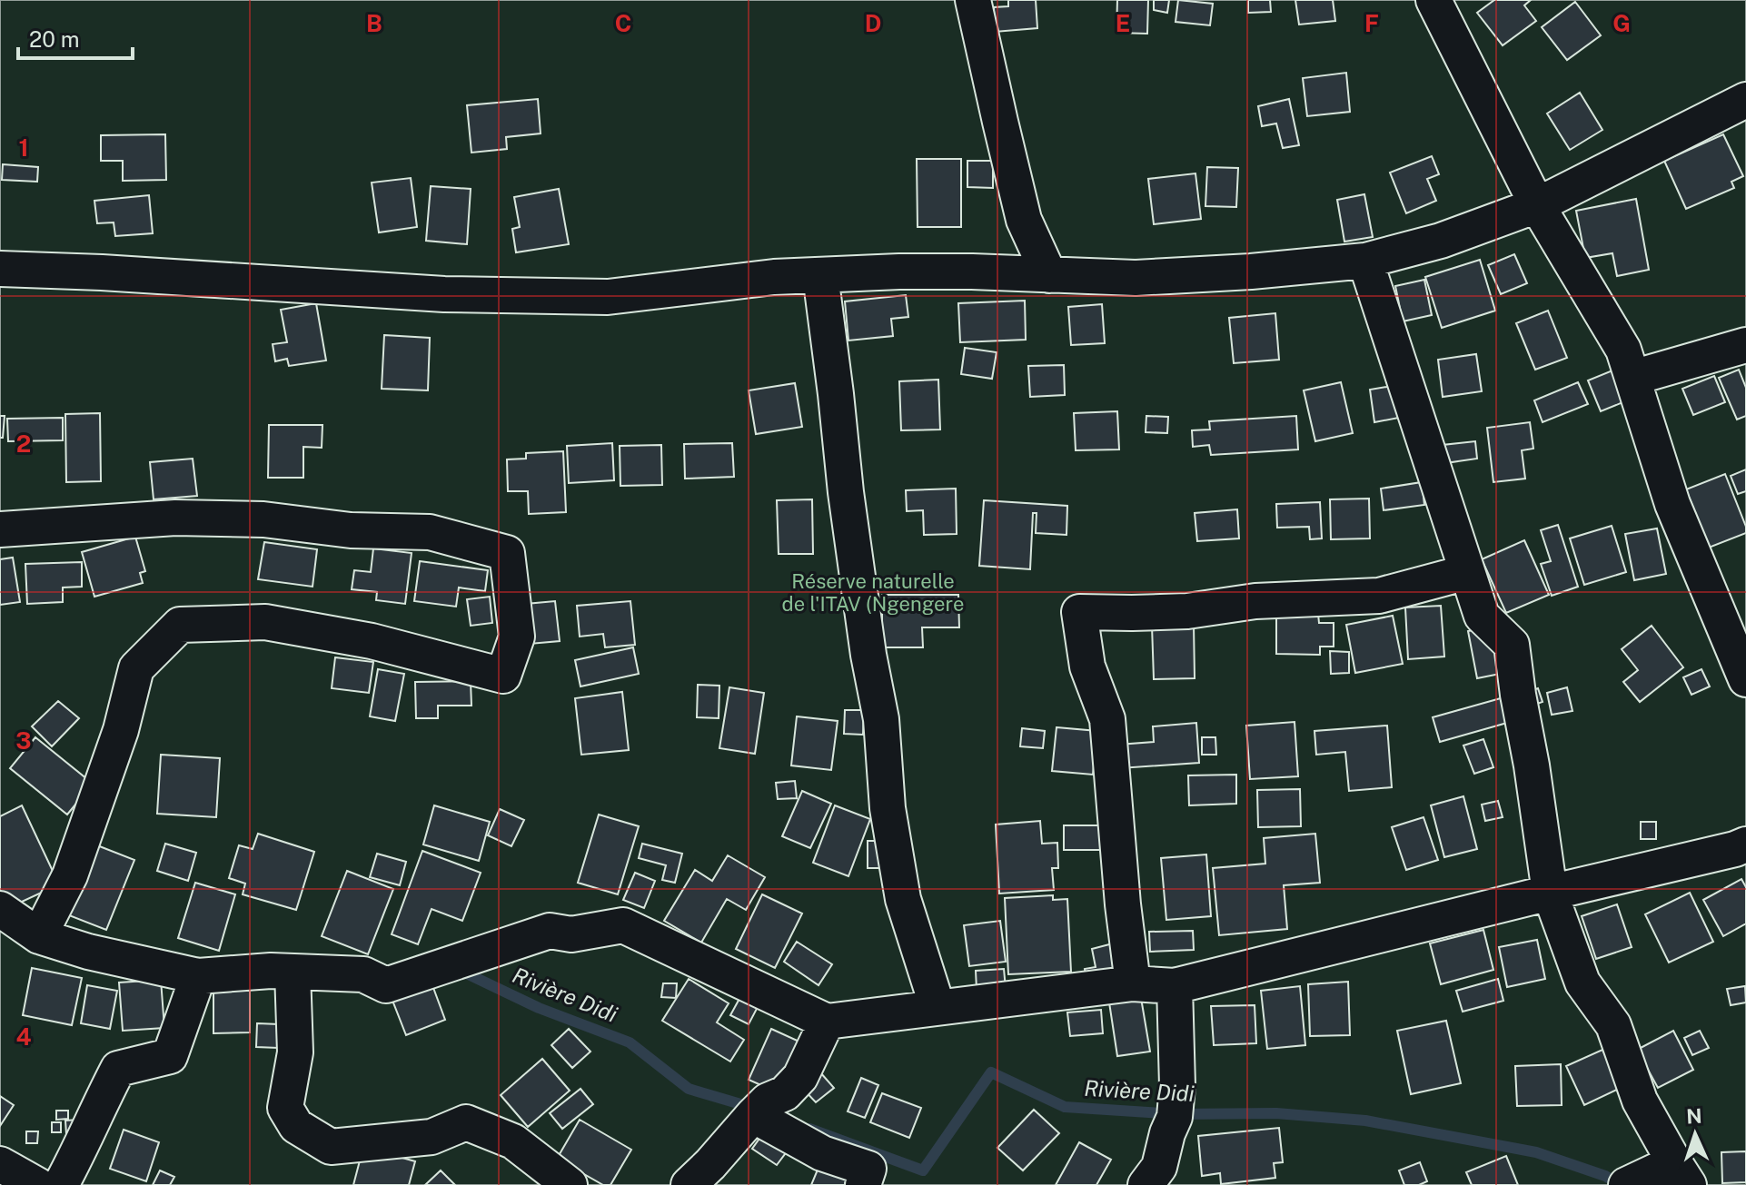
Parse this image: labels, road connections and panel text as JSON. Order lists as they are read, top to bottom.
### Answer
{
  "water": ["Rivière Didi"],
  "parks": ["Réserve naturelle de l'ITAV (Ngengere"],
  "scale_bar": "20 m",
  "north": "top",
  "grid": {
    "columns": [
      "B",
      "C",
      "D",
      "E",
      "F",
      "G"
    ],
    "rows": [
      "1",
      "2",
      "3",
      "4"
    ]
  }
}
